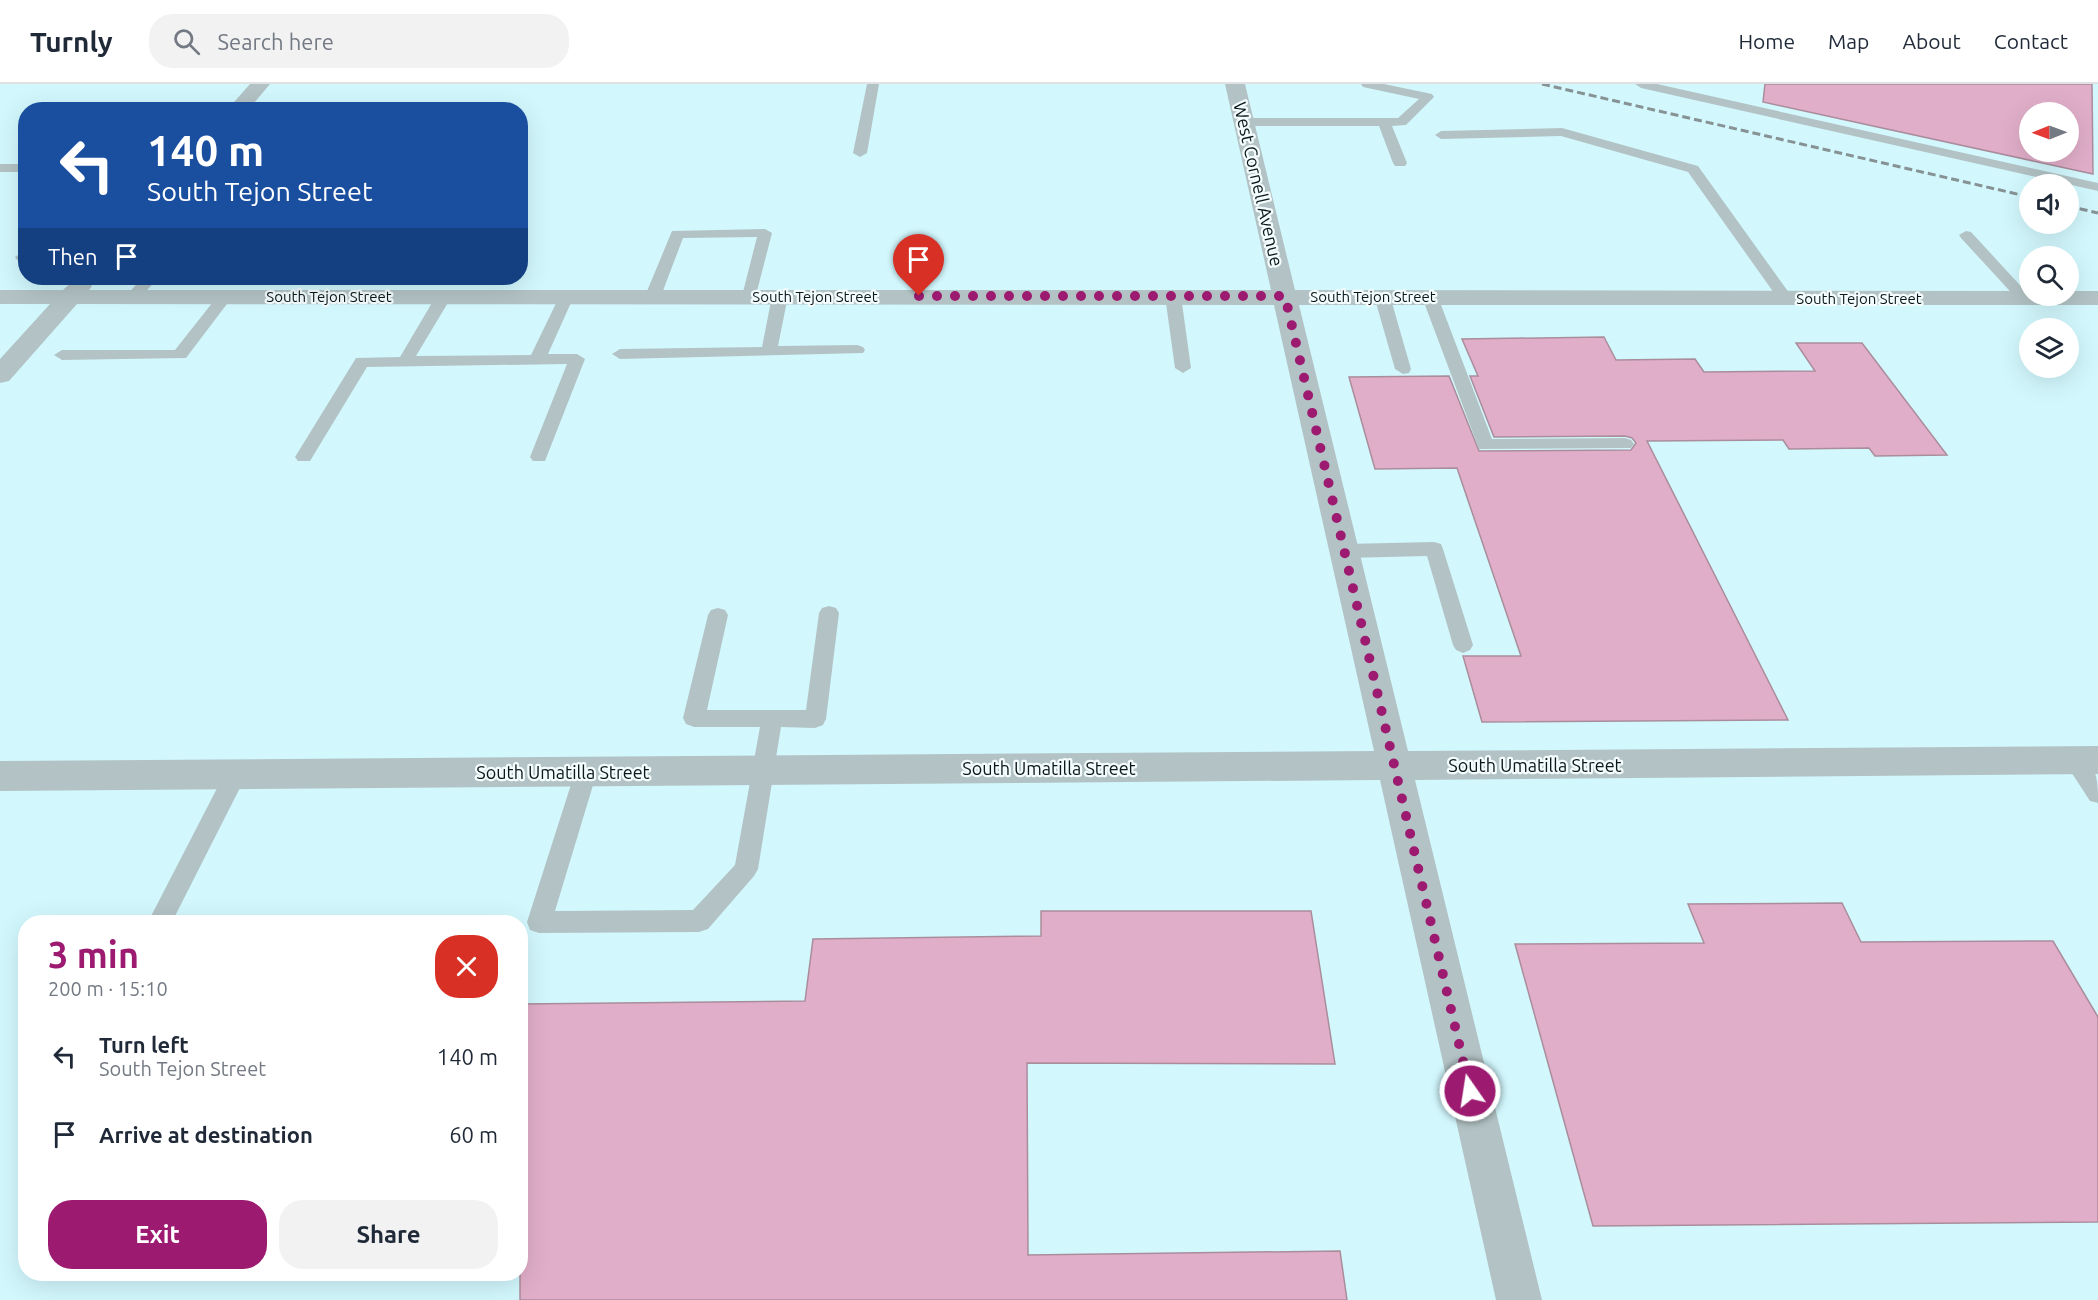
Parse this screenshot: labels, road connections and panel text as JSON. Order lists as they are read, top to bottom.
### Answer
{
  "streets": {
    "street": ["West Cornell Avenue", "South Tejon Street", "South Umatilla Street"]
  },
  "crossings": [
    ["West Cornell Avenue", "South Tejon Street"],
    ["West Cornell Avenue", "South Umatilla Street"]
  ],
  "north": "left",
  "page": {
    "header": "Turnly",
    "search": "Search here",
    "nav": [
      "Home",
      "Map",
      "About",
      "Contact"
    ],
    "turn": ["140 m", "South Tejon Street"],
    "then": "Then",
    "heading": ["3 min", "200 m · 15:10"],
    "list": [
      {
        "name": "Turn left",
        "note": "South Tejon Street",
        "value": "140 m"
      },
      {
        "name": "Arrive at destination",
        "value": "60 m"
      }
    ],
    "buttons": ["Exit", "Share"]
  }
}
